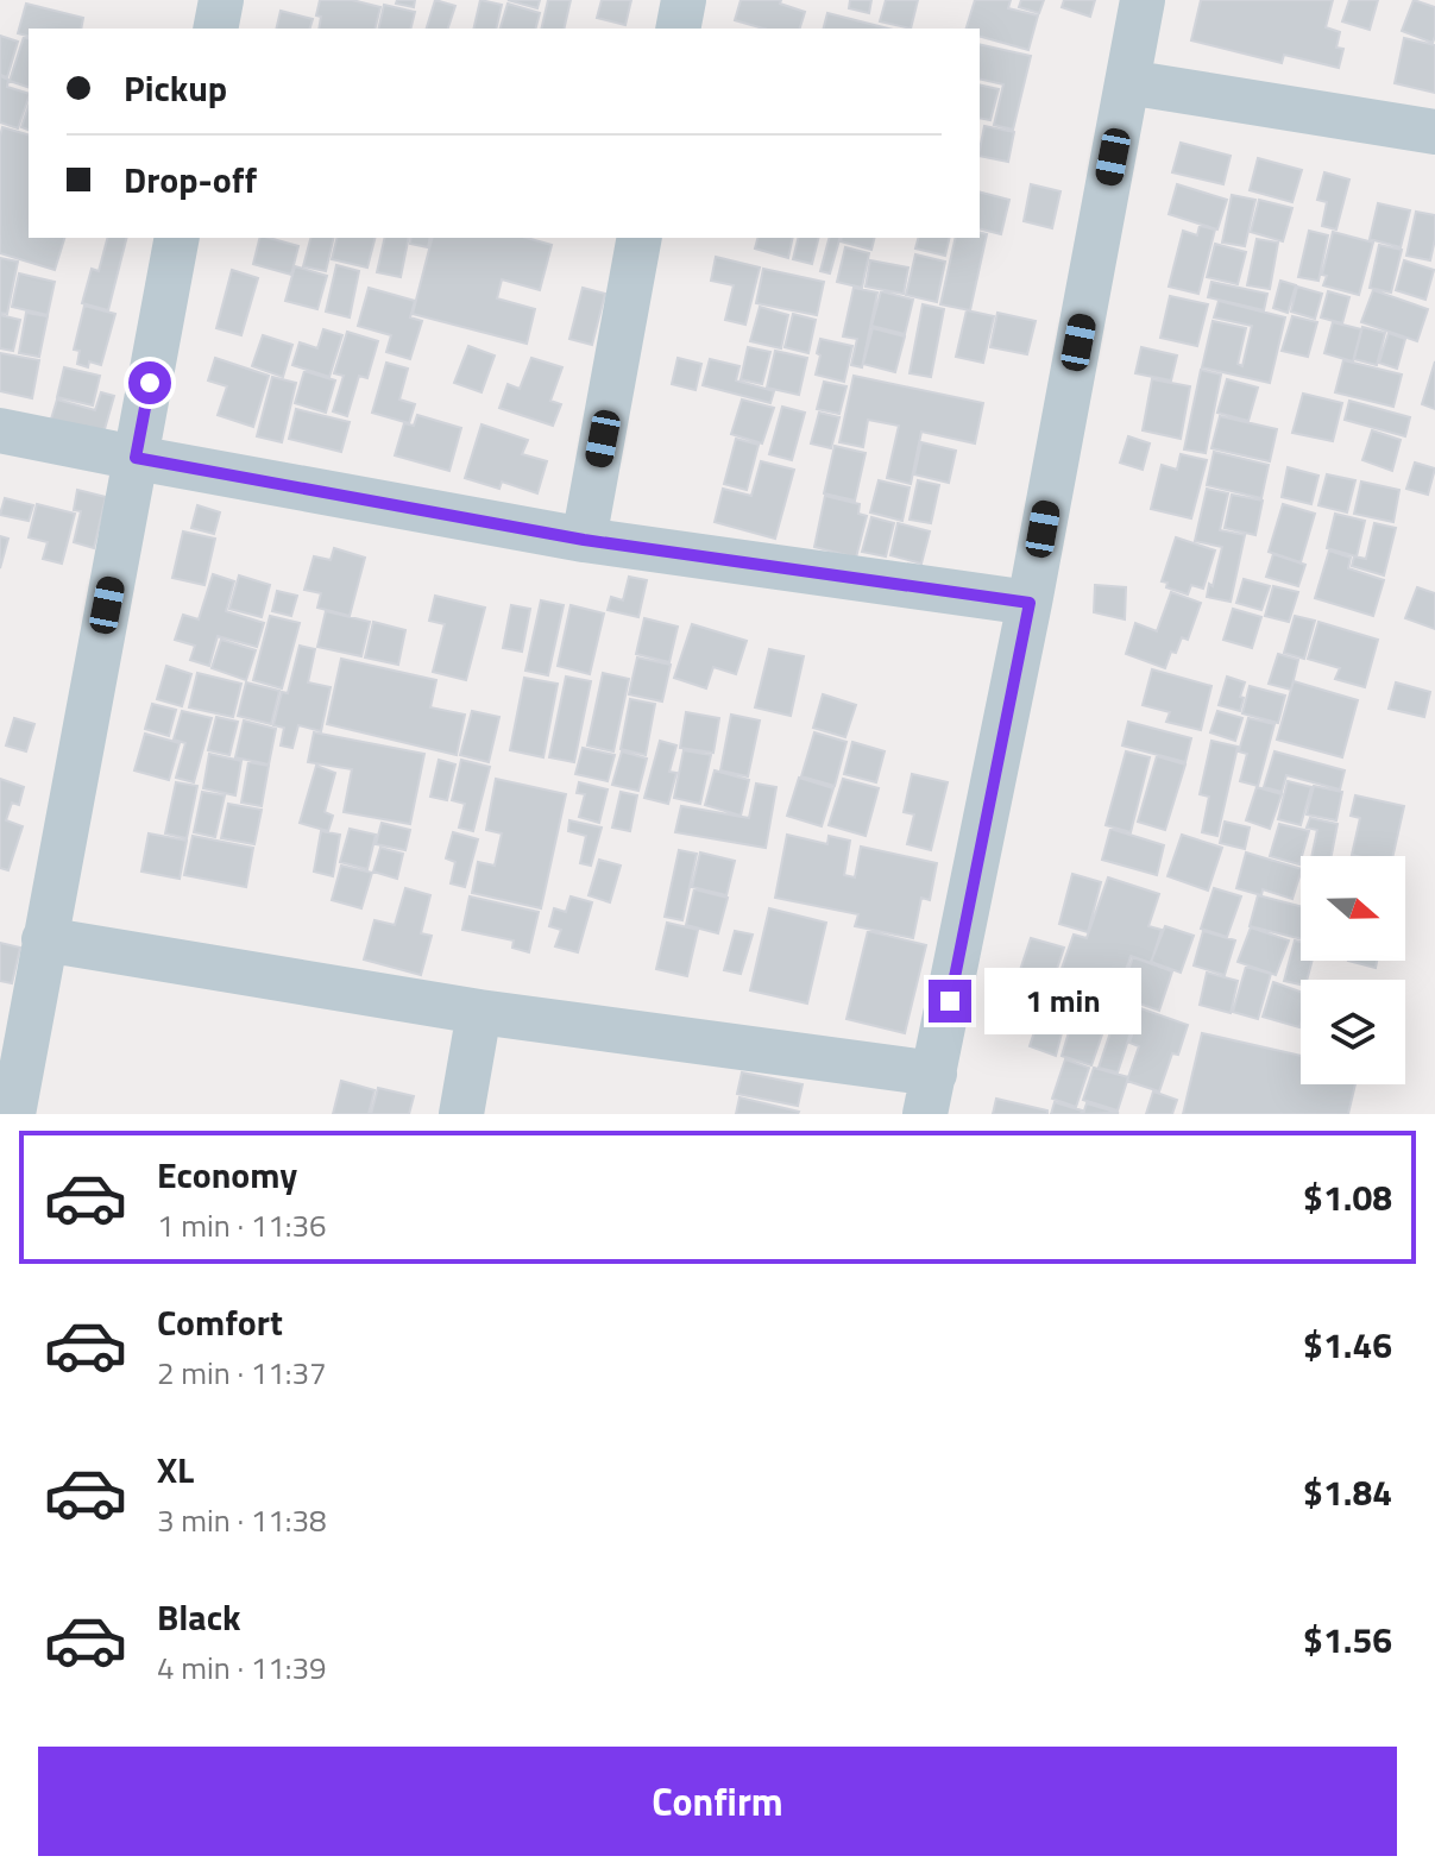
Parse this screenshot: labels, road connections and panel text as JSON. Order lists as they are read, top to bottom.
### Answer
{
  "north": "right",
  "page": {
    "banner": ["Pickup", "Drop-off"],
    "bubble": "1 min",
    "list": [
      {
        "name": "Economy",
        "note": "1 min · 11:36",
        "value": "$1.08"
      },
      {
        "name": "Comfort",
        "note": "2 min · 11:37",
        "value": "$1.46"
      },
      {
        "name": "XL",
        "note": "3 min · 11:38",
        "value": "$1.84"
      },
      {
        "name": "Black",
        "note": "4 min · 11:39",
        "value": "$1.56"
      }
    ],
    "buttons": "Confirm"
  }
}
